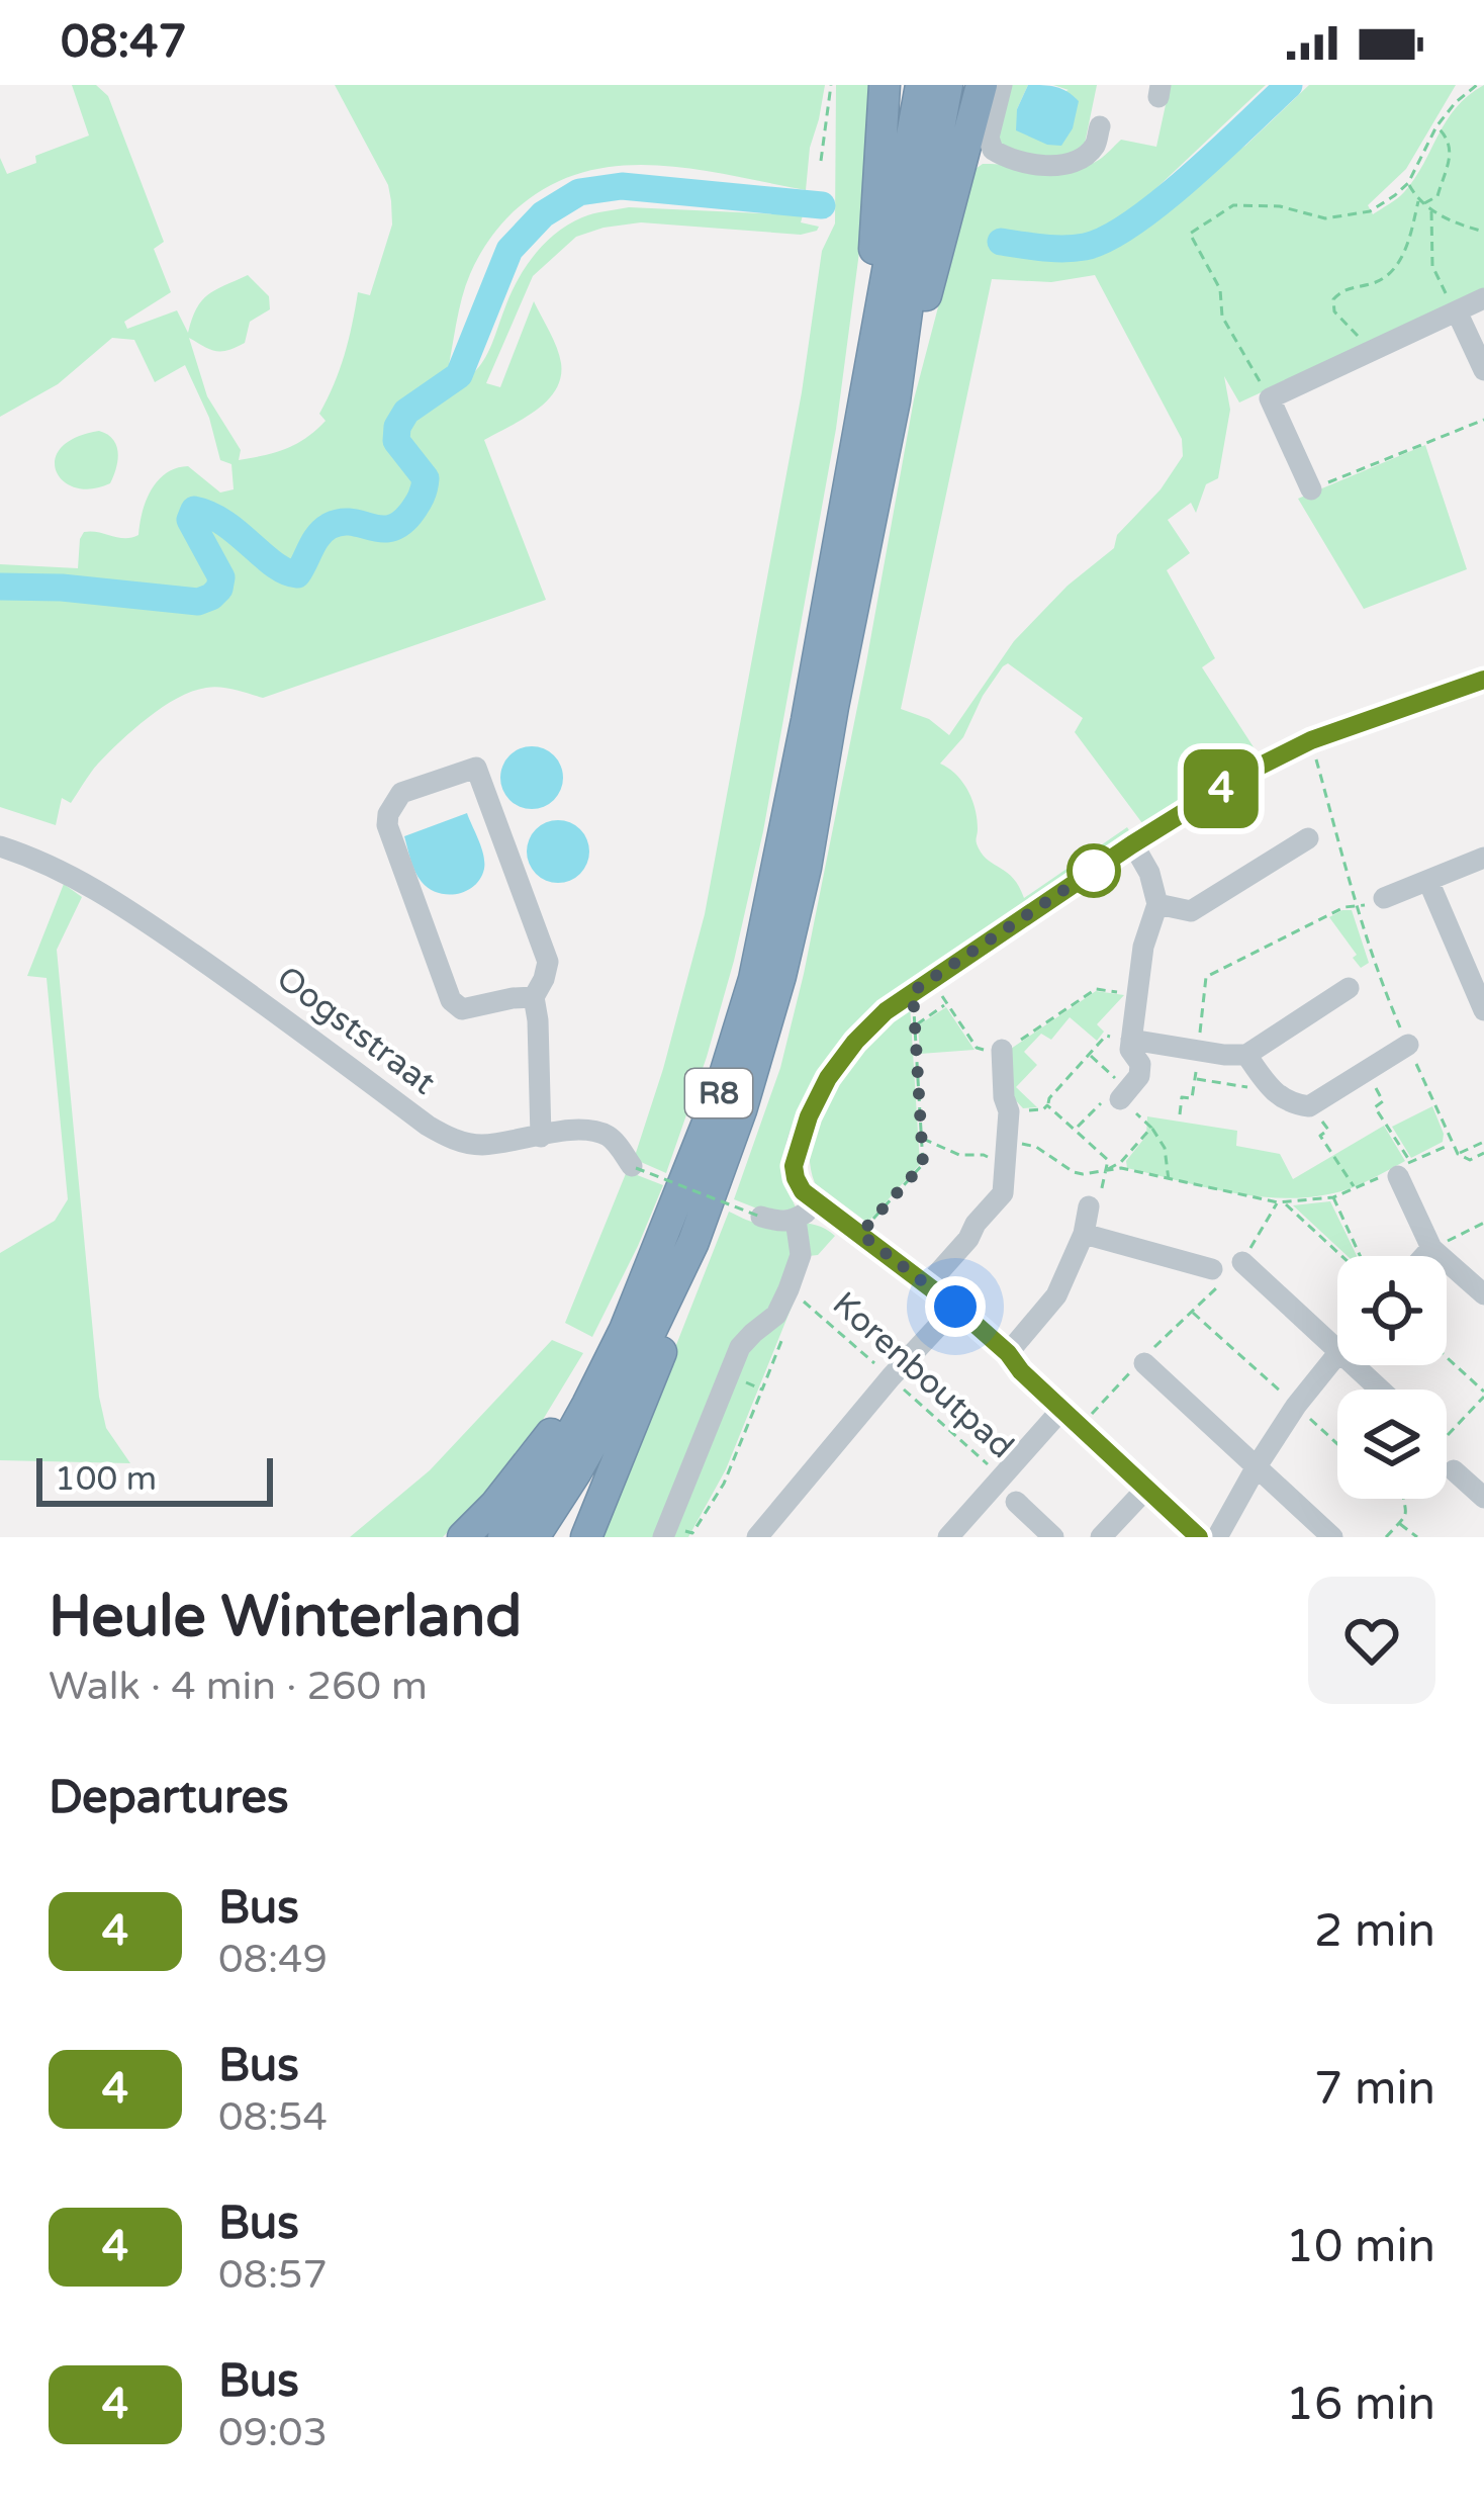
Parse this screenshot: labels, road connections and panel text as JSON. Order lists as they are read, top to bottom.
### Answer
{
  "streets": {
    "highway": ["R8"],
    "street": ["Oogststraat"],
    "path": ["Korenboutpad"]
  },
  "lines": ["bus line 4"],
  "scale_bar": "100 m",
  "page": {
    "status": "08:47",
    "on_map": "4",
    "scale": "100 m",
    "heading": [
      ["Heule Winterland", "Walk · 4 min · 260 m"],
      "Departures"
    ],
    "list": [
      {
        "mark": "4",
        "name": "Bus",
        "note": "08:49",
        "value": "2 min"
      },
      {
        "mark": "4",
        "name": "Bus",
        "note": "08:54",
        "value": "7 min"
      },
      {
        "mark": "4",
        "name": "Bus",
        "note": "08:57",
        "value": "10 min"
      },
      {
        "mark": "4",
        "name": "Bus",
        "note": "09:03",
        "value": "16 min"
      }
    ]
  }
}
